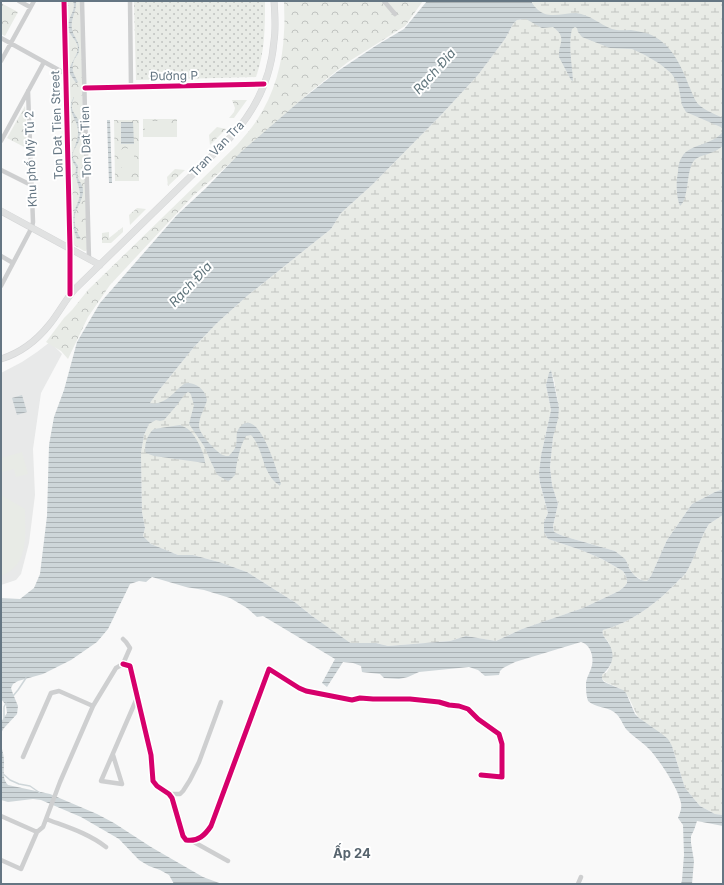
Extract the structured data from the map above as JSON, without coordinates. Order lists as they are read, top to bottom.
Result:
{
  "streets": {
    "main road": ["Tran Van Tra"],
    "street": [
      "Đường P",
      "Ton Dat Tien Street",
      "Ton Dat Tien",
      "Khu phố Mỹ Tú 2"
    ]
  },
  "crossings": [
    ["Đường P", "Ton Dat Tien"],
    ["Đường P", "Tran Van Tra"]
  ],
  "districts": ["Ấp 24"],
  "water": ["Rạch Đỉa"]
}
